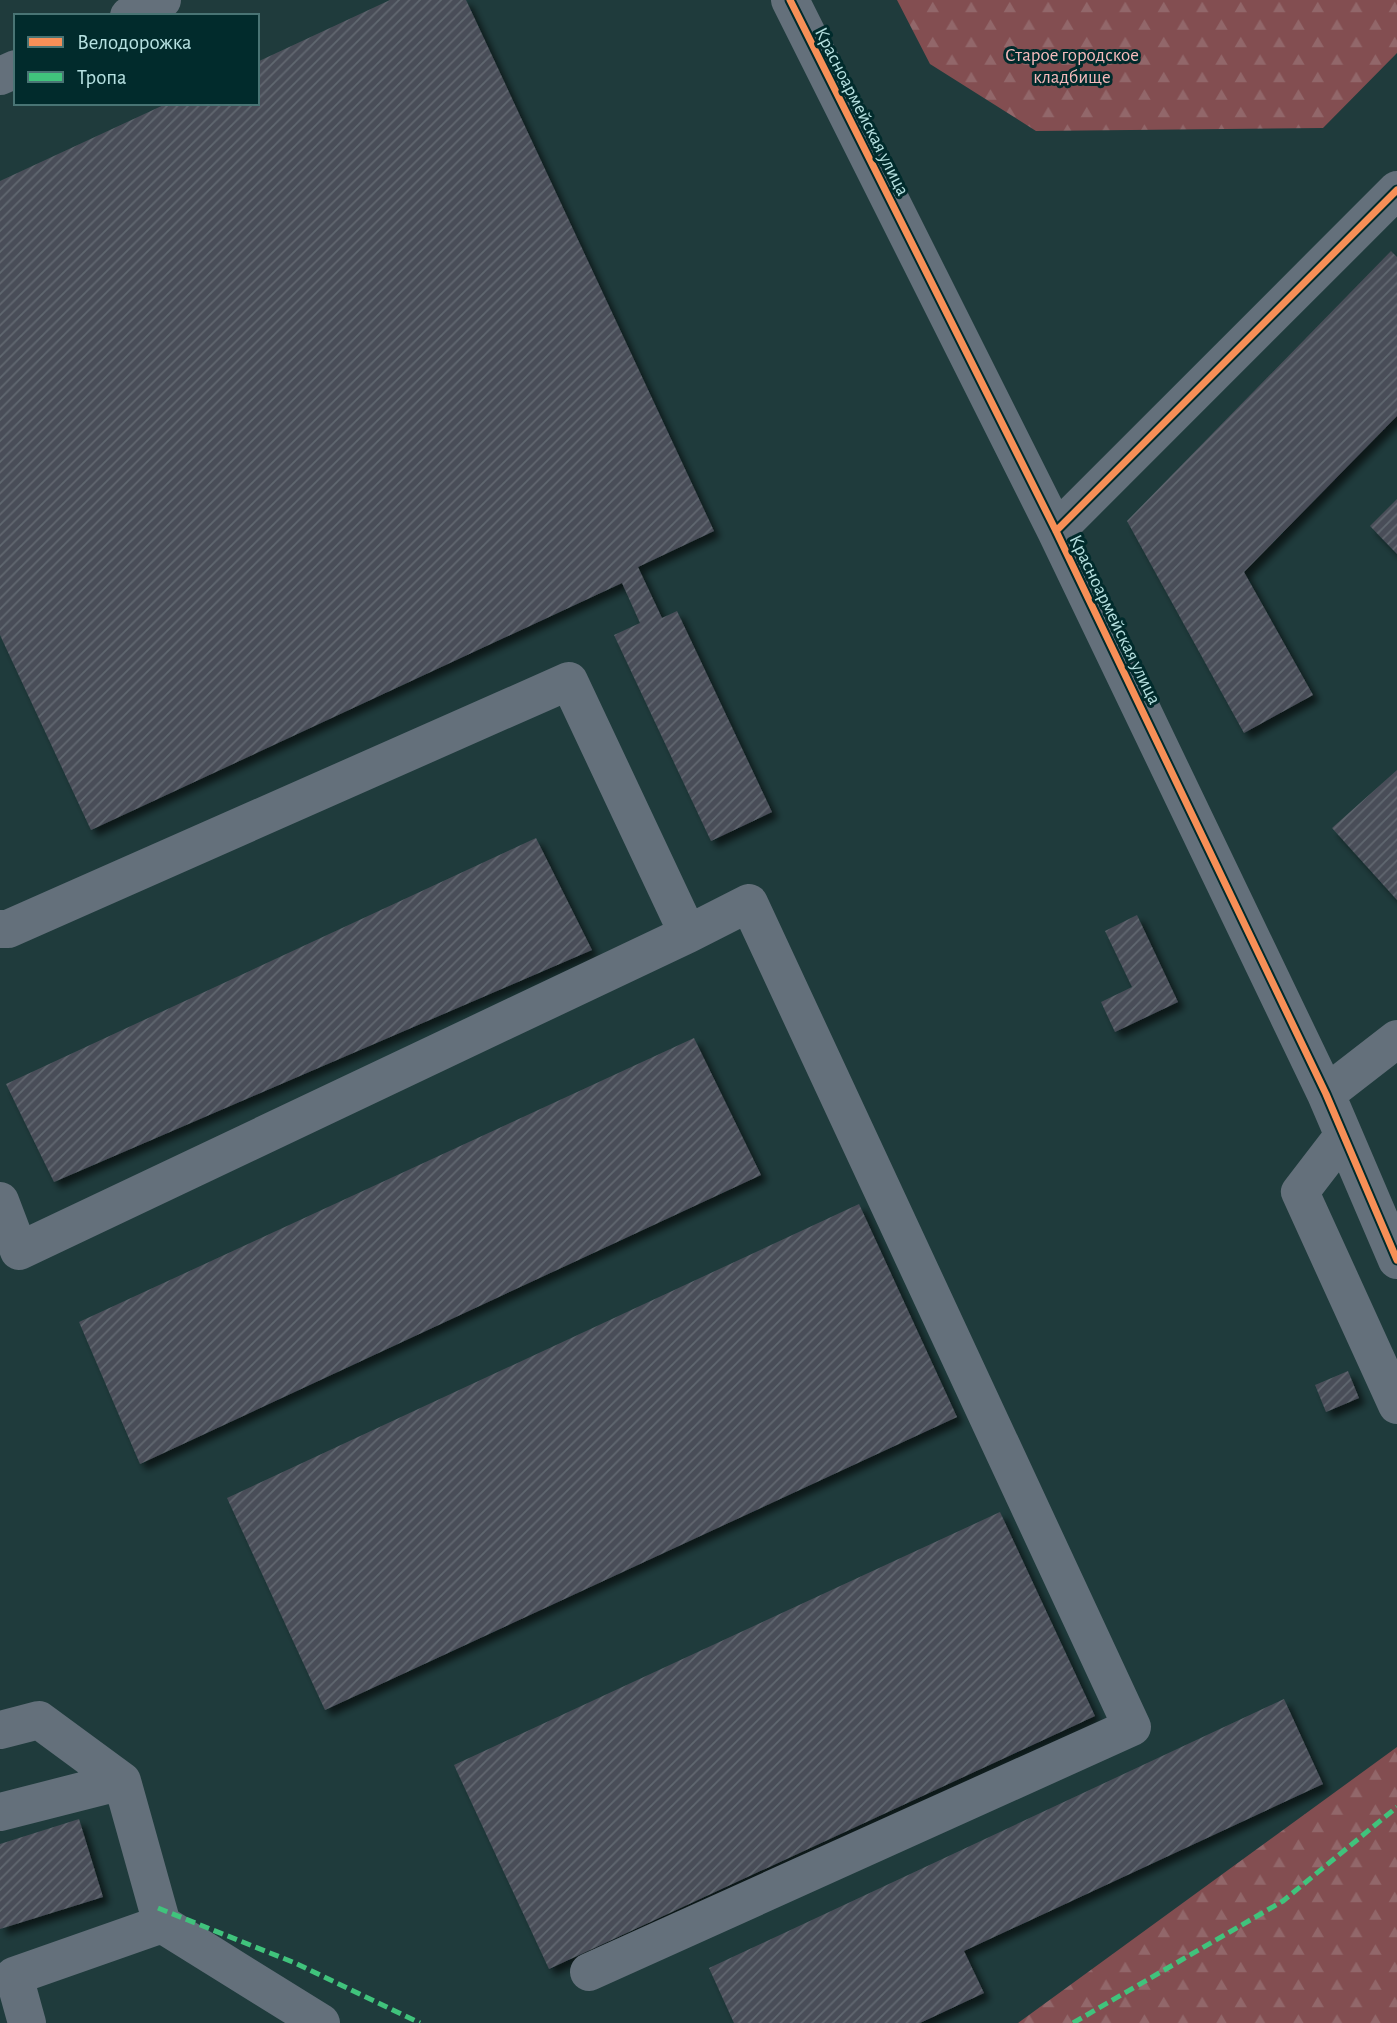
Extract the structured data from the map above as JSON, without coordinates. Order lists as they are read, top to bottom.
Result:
{
  "streets": {
    "street": ["Красноармейская улица"]
  },
  "parks": ["Старое городское кладбище"],
  "legend": ["Велодорожка", "Тропа"]
}
